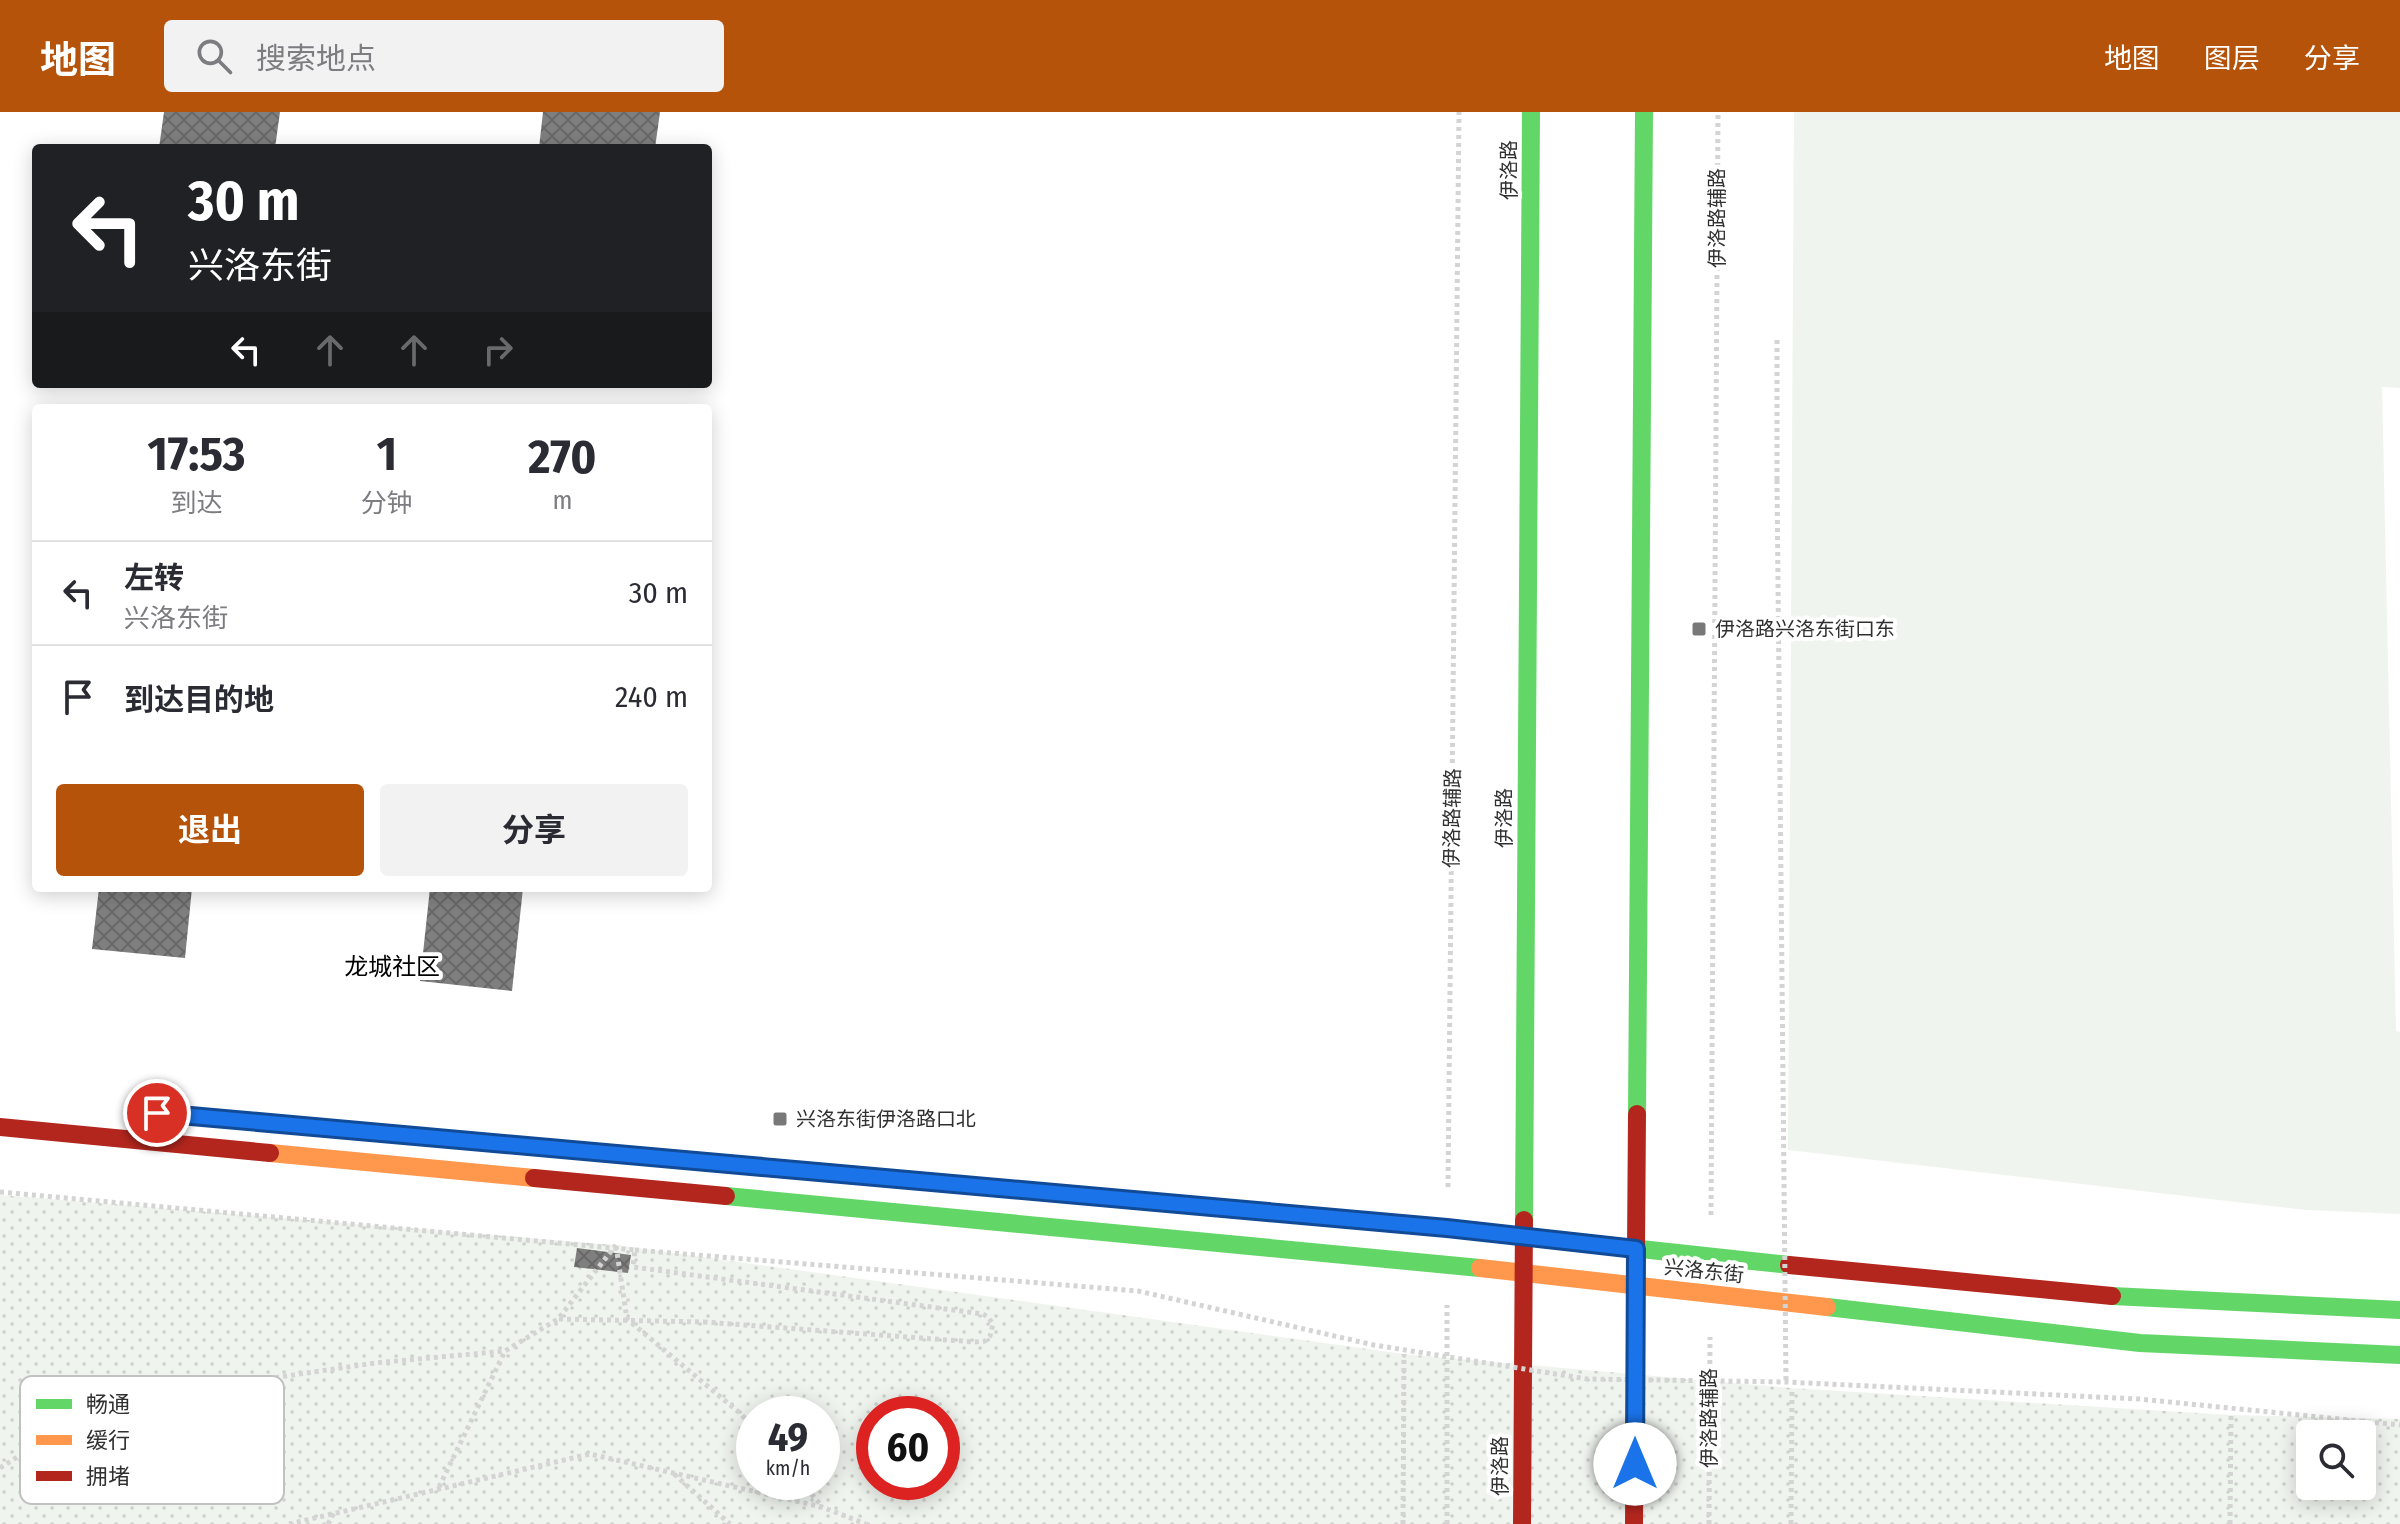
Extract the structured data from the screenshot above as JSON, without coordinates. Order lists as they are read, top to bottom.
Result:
{
  "streets": {
    "street": ["伊洛路", "兴洛东街"],
    "path": ["伊洛路辅路"]
  },
  "crossings": [
    ["伊洛路", "兴洛东街"],
    ["伊洛路辅路", "兴洛东街"]
  ],
  "districts": ["龙城社区"],
  "places": {
    "transit": ["伊洛路兴洛东街口东", "兴洛东街伊洛路口北"]
  },
  "legend": ["畅通", "缓行", "拥堵"],
  "page": {
    "header": "地图",
    "search": "搜索地点",
    "nav": ["地图", "图层", "分享"],
    "turn": ["30 m", "兴洛东街"],
    "eta": [
      "17:53",
      "到达",
      "1",
      "分钟",
      "270",
      "m"
    ],
    "list": [
      {
        "name": "左转",
        "note": "兴洛东街",
        "value": "30 m"
      },
      {
        "name": "到达目的地",
        "value": "240 m"
      }
    ],
    "buttons": ["退出", "分享"],
    "speed": "49 km/h",
    "limit": "60"
  }
}
